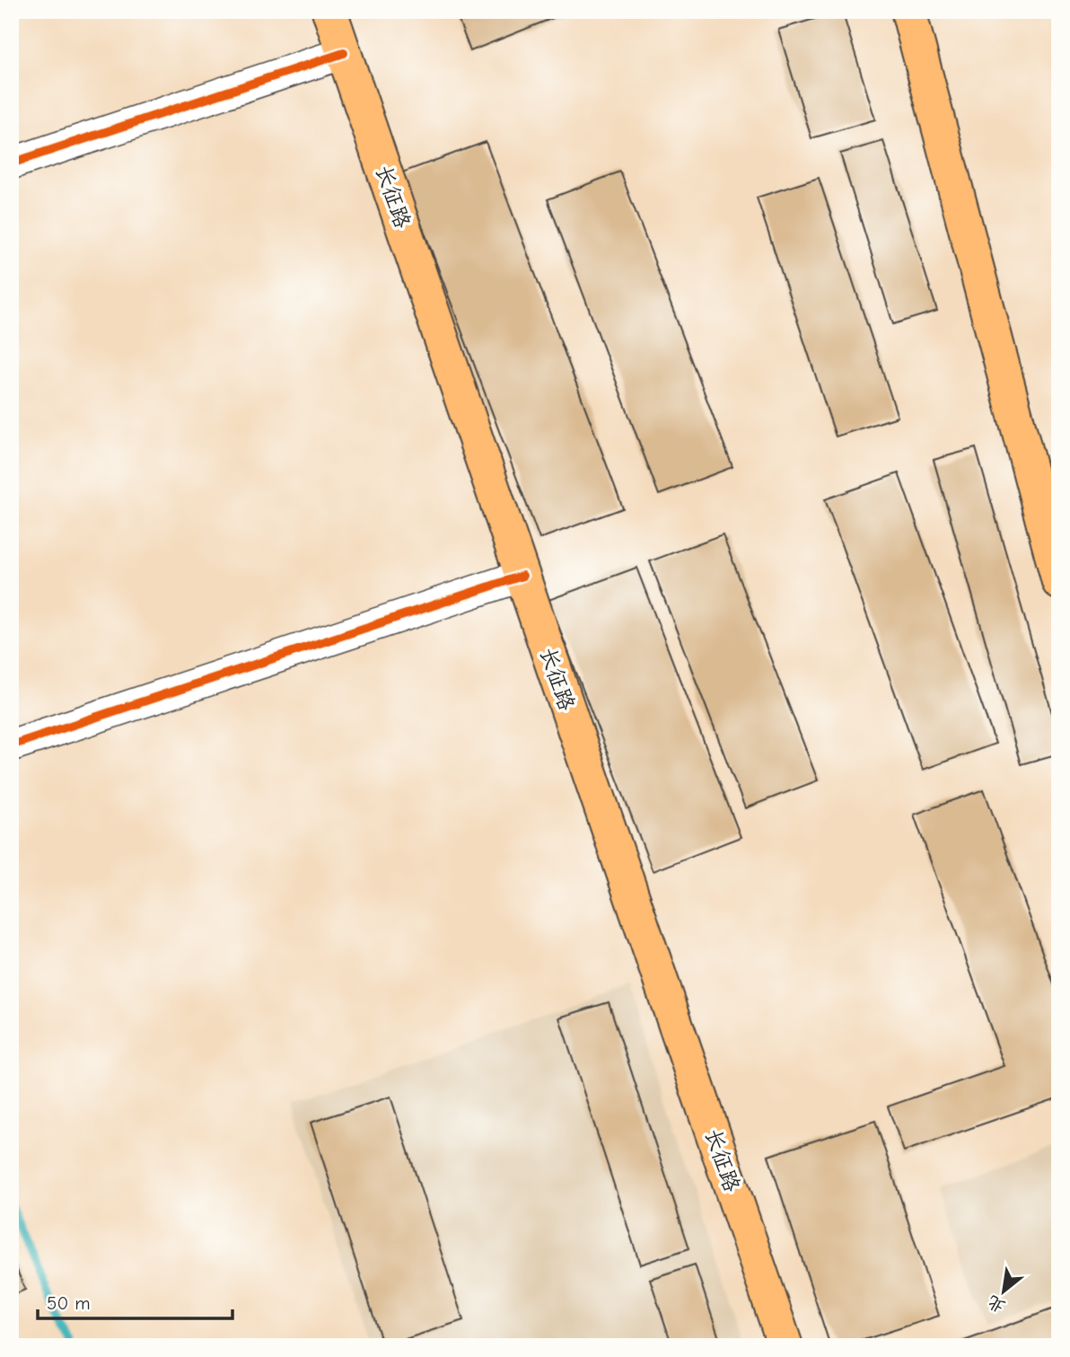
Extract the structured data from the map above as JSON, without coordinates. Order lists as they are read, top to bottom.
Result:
{
  "streets": {
    "main road": ["长征路"]
  },
  "scale_bar": "50 m",
  "north": "bottom left"
}
